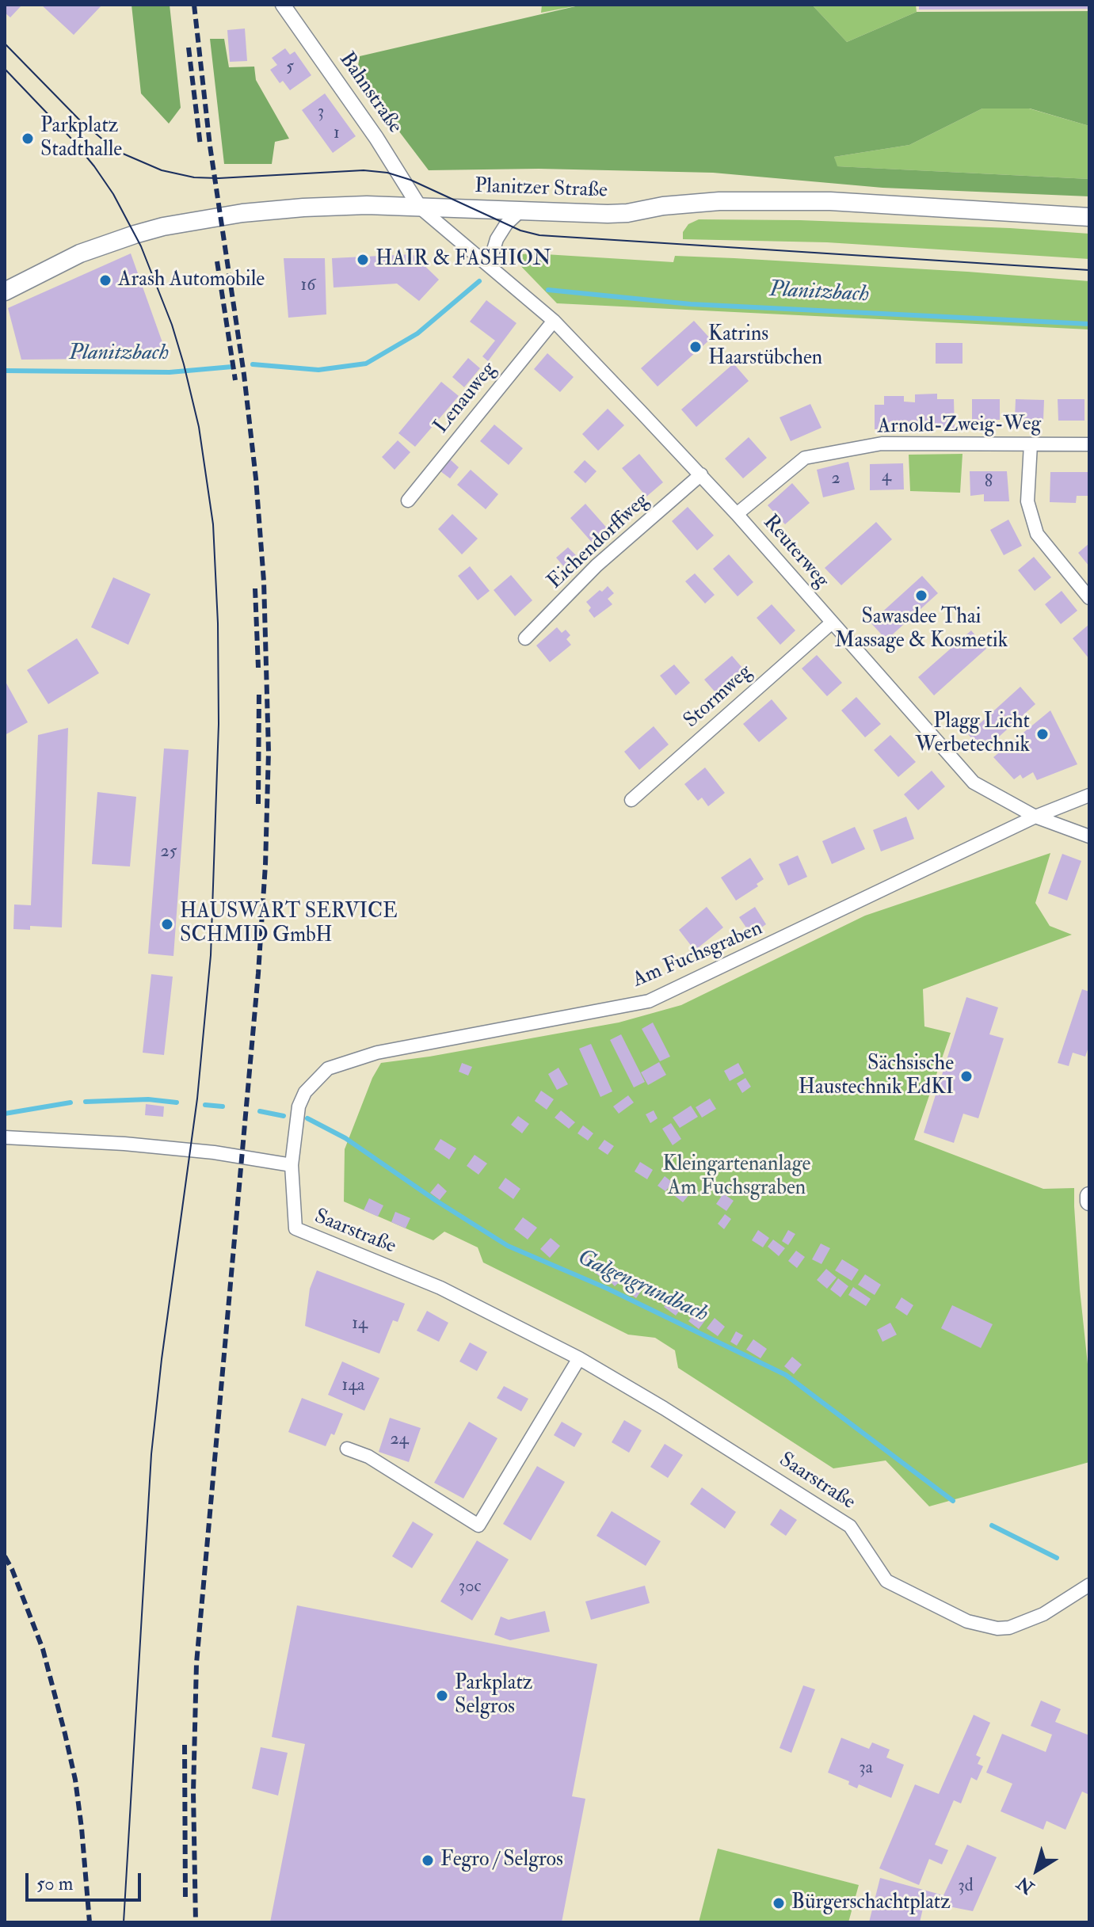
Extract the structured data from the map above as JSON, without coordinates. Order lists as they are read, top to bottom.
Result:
{
  "streets": {
    "main road": ["Planitzer Straße"],
    "street": [
      "Bahnstraße",
      "Lenauweg",
      "Arnold-Zweig-Weg",
      "Eichendorffweg",
      "Reuterweg",
      "Stormweg",
      "Am Fuchsgraben",
      "Saarstraße"
    ]
  },
  "crossings": [
    ["Bahnstraße", "Planitzer Straße"],
    ["Bahnstraße", "Reuterweg"],
    ["Planitzer Straße", "Reuterweg"],
    ["Lenauweg", "Reuterweg"],
    ["Arnold-Zweig-Weg", "Reuterweg"],
    ["Eichendorffweg", "Reuterweg"],
    ["Reuterweg", "Stormweg"],
    ["Reuterweg", "Am Fuchsgraben"],
    ["Am Fuchsgraben", "Saarstraße"]
  ],
  "water": ["Planitzbach", "Galgengrundbach"],
  "parks": ["Kleingartenanlage Am Fuchsgraben"],
  "places": [
    "Parkplatz Stadthalle",
    "HAIR & FASHION",
    "Arash Automobile",
    "Katrins Haarstübchen",
    "Sawasdee Thai Massage & Kosmetik",
    "Plagg Licht Werbetechnik",
    "HAUSWART SERVICE SCHMID GmbH",
    "Sächsische Haustechnik EdKI",
    "Parkplatz Selgros",
    "Fegro / Selgros",
    "Bürgerschachtplatz"
  ],
  "house_numbers": [
    "5",
    "3",
    "1",
    "16",
    "4",
    "2",
    "8",
    "25",
    "14",
    "14a",
    "24",
    "30c",
    "3a",
    "3d"
  ],
  "scale_bar": "50 m",
  "north": "bottom left"
}
